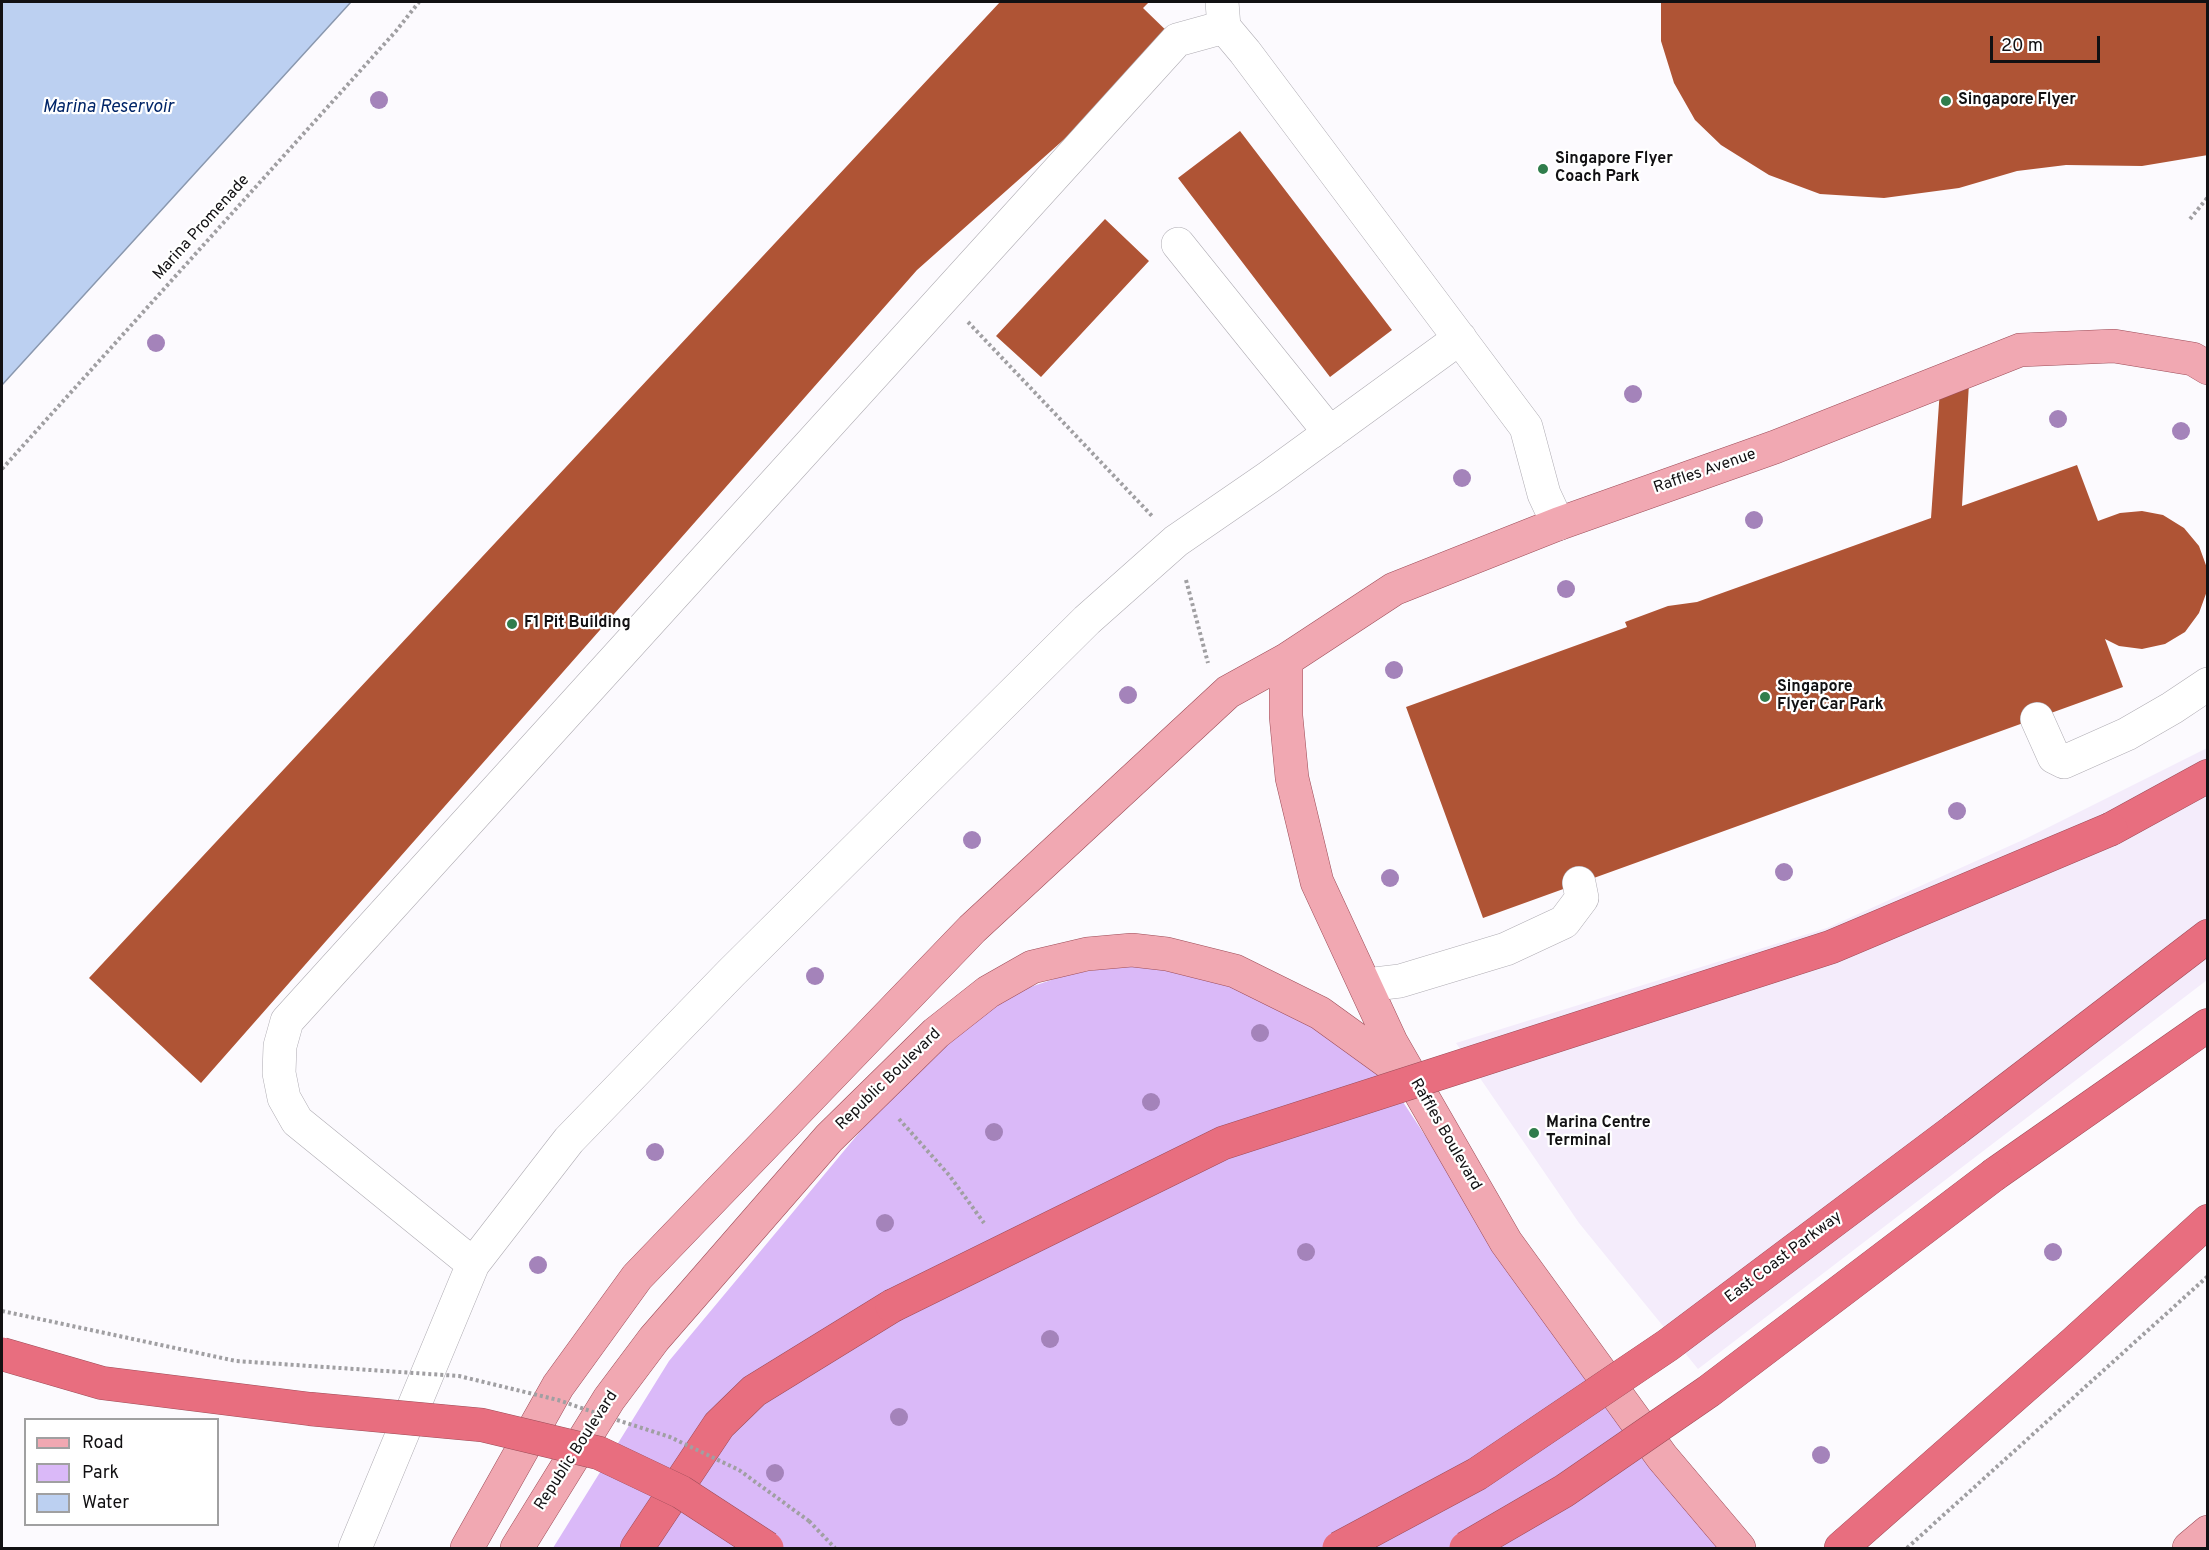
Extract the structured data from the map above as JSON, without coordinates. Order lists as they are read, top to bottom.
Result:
{
  "streets": {
    "highway": ["East Coast Parkway"],
    "main road": ["Raffles Avenue", "Republic Boulevard", "Raffles Boulevard"],
    "path": ["Marina Promenade"]
  },
  "crossings": [
    ["Raffles Avenue", "Raffles Boulevard"],
    ["Republic Boulevard", "Raffles Boulevard"]
  ],
  "water": ["Marina Reservoir"],
  "places": [
    "Singapore Flyer",
    "Singapore Flyer Coach Park",
    "F1 Pit Building",
    "Singapore Flyer Car Park",
    "Marina Centre Terminal"
  ],
  "legend": ["Road", "Park", "Water"],
  "scale_bar": "20 m"
}
